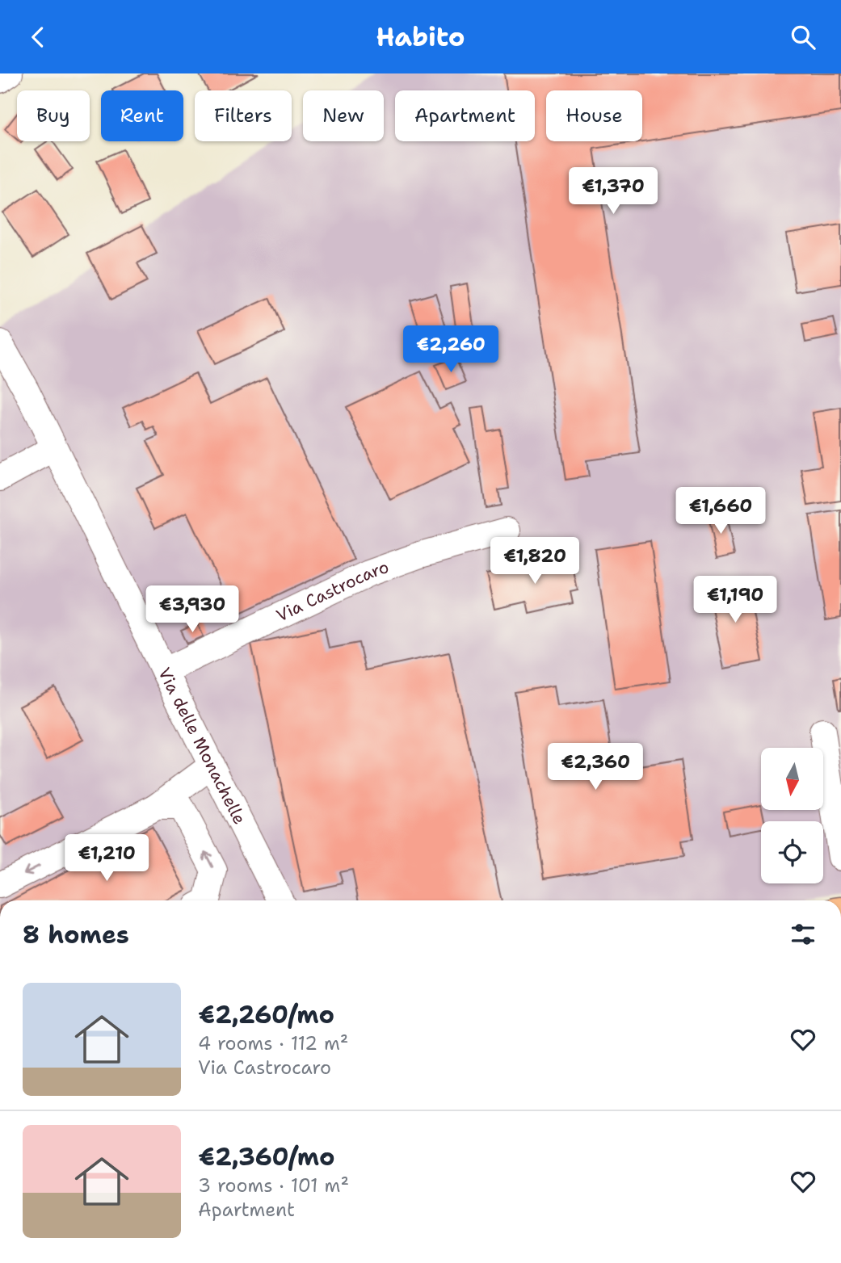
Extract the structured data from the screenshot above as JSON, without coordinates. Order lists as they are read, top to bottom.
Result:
{
  "streets": {
    "street": ["Via Castrocaro", "Via delle Monachelle"]
  },
  "crossings": [
    ["Via Castrocaro", "Via delle Monachelle"]
  ],
  "north": "bottom",
  "page": {
    "header": "Habito",
    "chip": [
      "Buy",
      "Rent",
      "Filters",
      "New",
      "Apartment",
      "House"
    ],
    "price": [
      "€1,370",
      "€2,260",
      "€1,660",
      "€1,820",
      "€1,190",
      "€3,930",
      "€2,360",
      "€1,210"
    ],
    "heading": "8 homes",
    "list": [
      {
        "name": "€2,260/mo",
        "note": "4 rooms · 112 m² · Via Castrocaro"
      },
      {
        "name": "€2,360/mo",
        "note": "3 rooms · 101 m² · Apartment"
      }
    ]
  }
}
